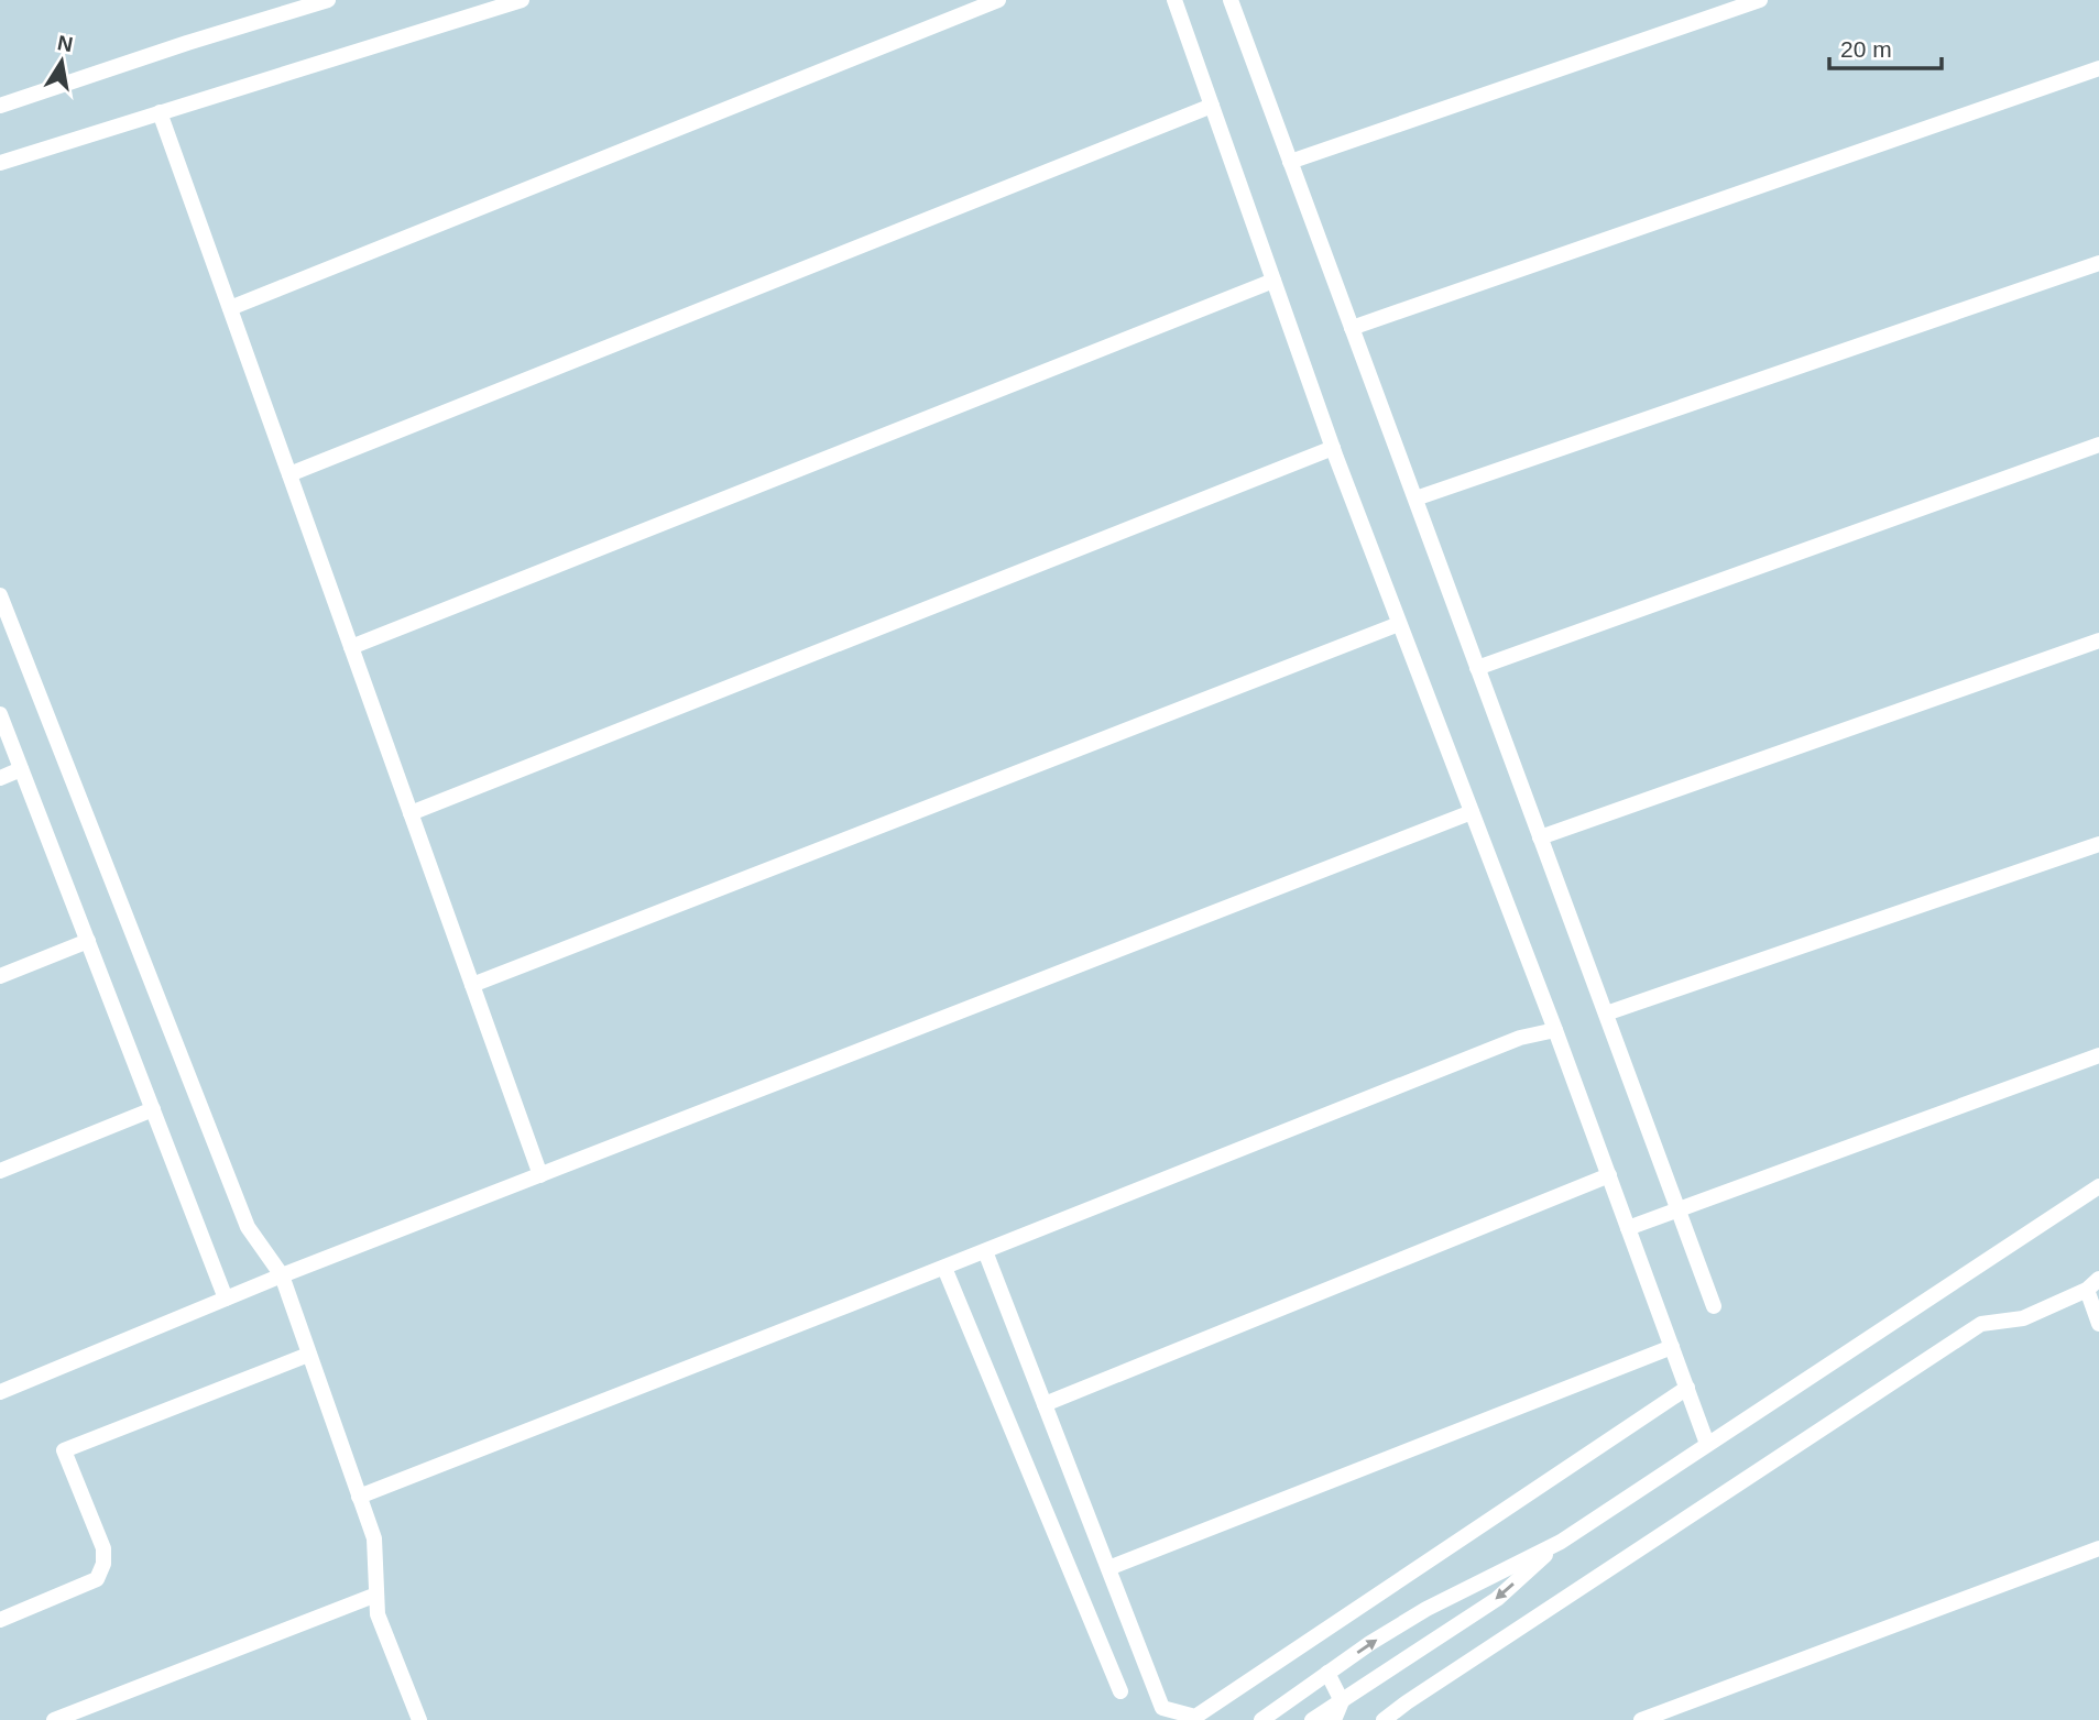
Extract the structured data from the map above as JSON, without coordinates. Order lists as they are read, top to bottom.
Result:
{
  "scale_bar": "20 m",
  "north": "top"
}
